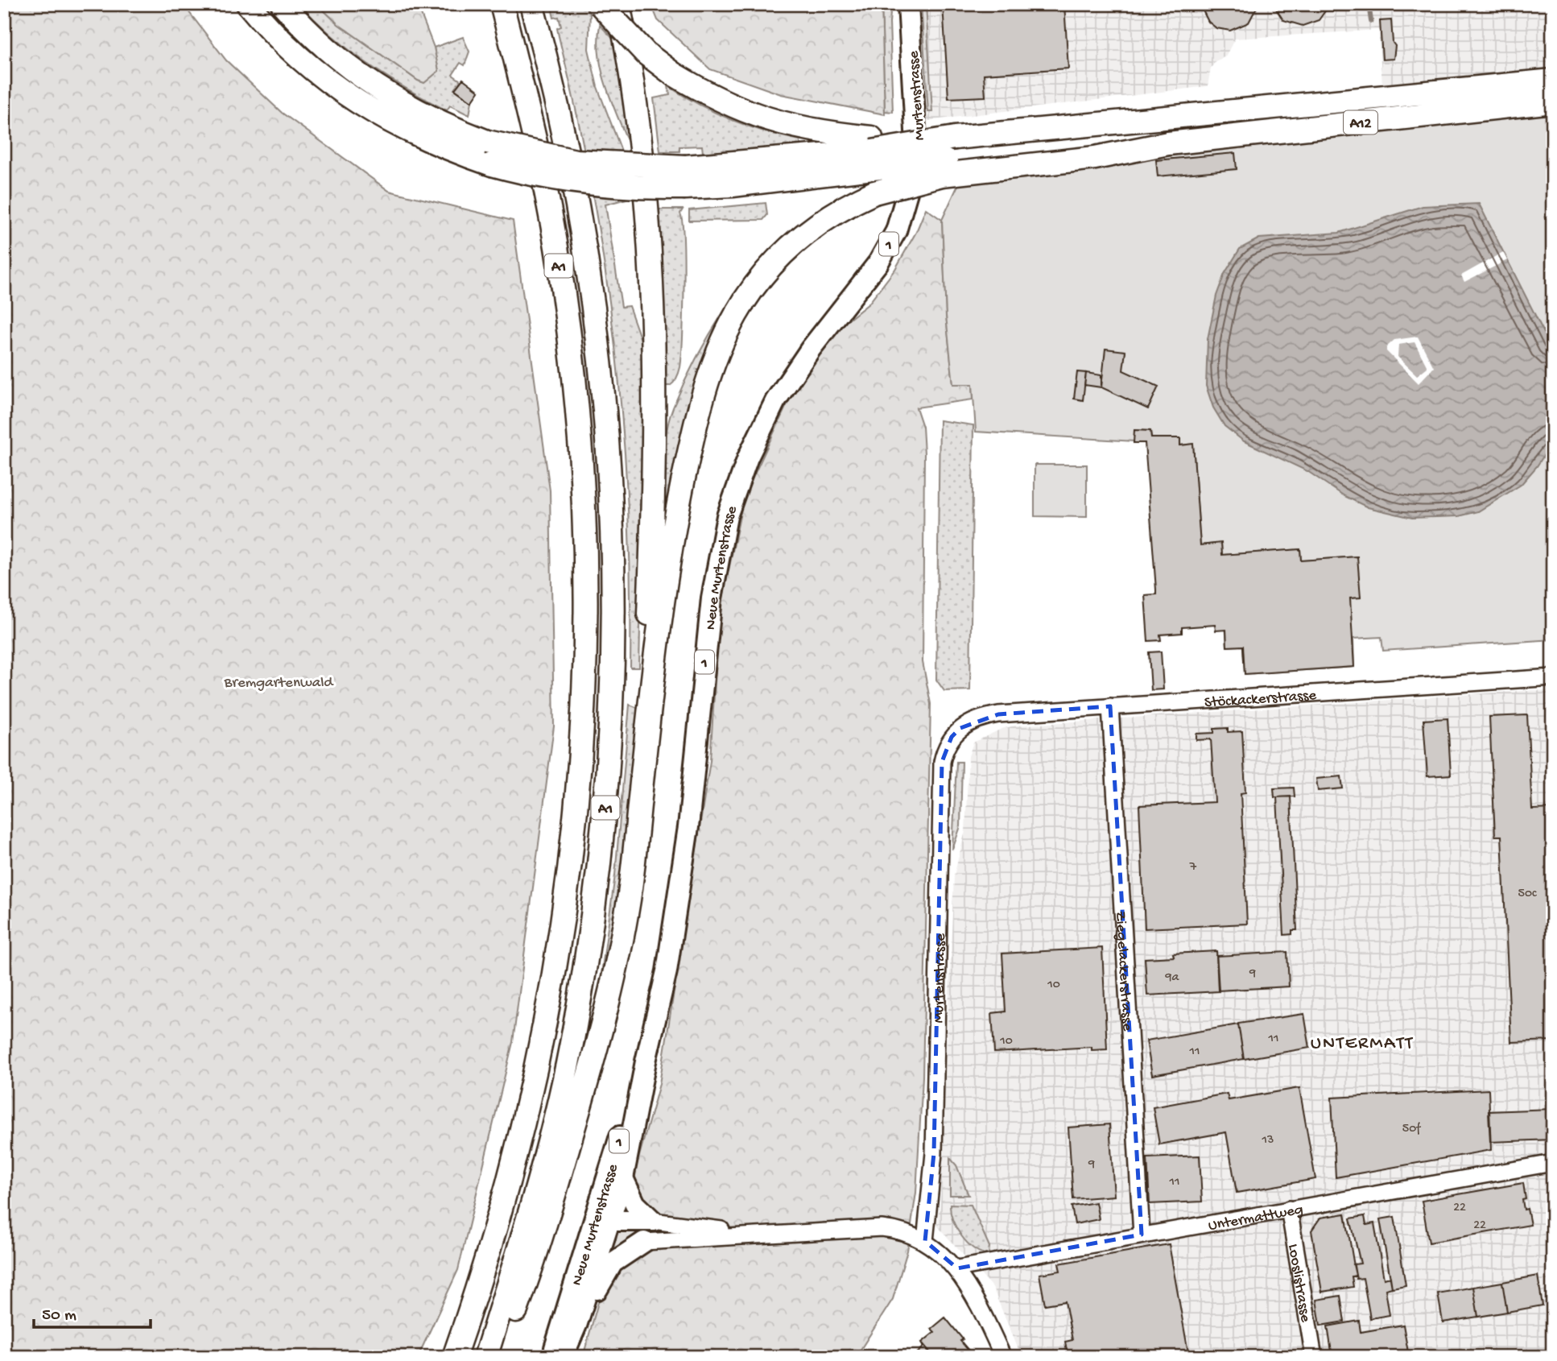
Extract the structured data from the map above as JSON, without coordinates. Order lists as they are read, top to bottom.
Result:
{
  "streets": {
    "highway": ["A12", "A1"],
    "main road": ["Murtenstrasse", "1", "Neue Murtenstrasse"],
    "street": [
      "Stöckackerstrasse",
      "Ziegelackerstrasse",
      "Untermattweg",
      "Looslistrasse"
    ]
  },
  "crossings": [
    ["Murtenstrasse", "Neue Murtenstrasse"],
    ["Murtenstrasse", "Stöckackerstrasse"],
    ["Stöckackerstrasse", "Ziegelackerstrasse"],
    ["Ziegelackerstrasse", "Untermattweg"],
    ["Untermattweg", "Looslistrasse"]
  ],
  "districts": ["UNTERMATT"],
  "parks": ["Bremgartenwald"],
  "house_numbers": [
    "7",
    "50c",
    "9",
    "9a",
    "10",
    "11",
    "10",
    "11",
    "50f",
    "13",
    "9",
    "11",
    "22",
    "22"
  ],
  "scale_bar": "50 m"
}
